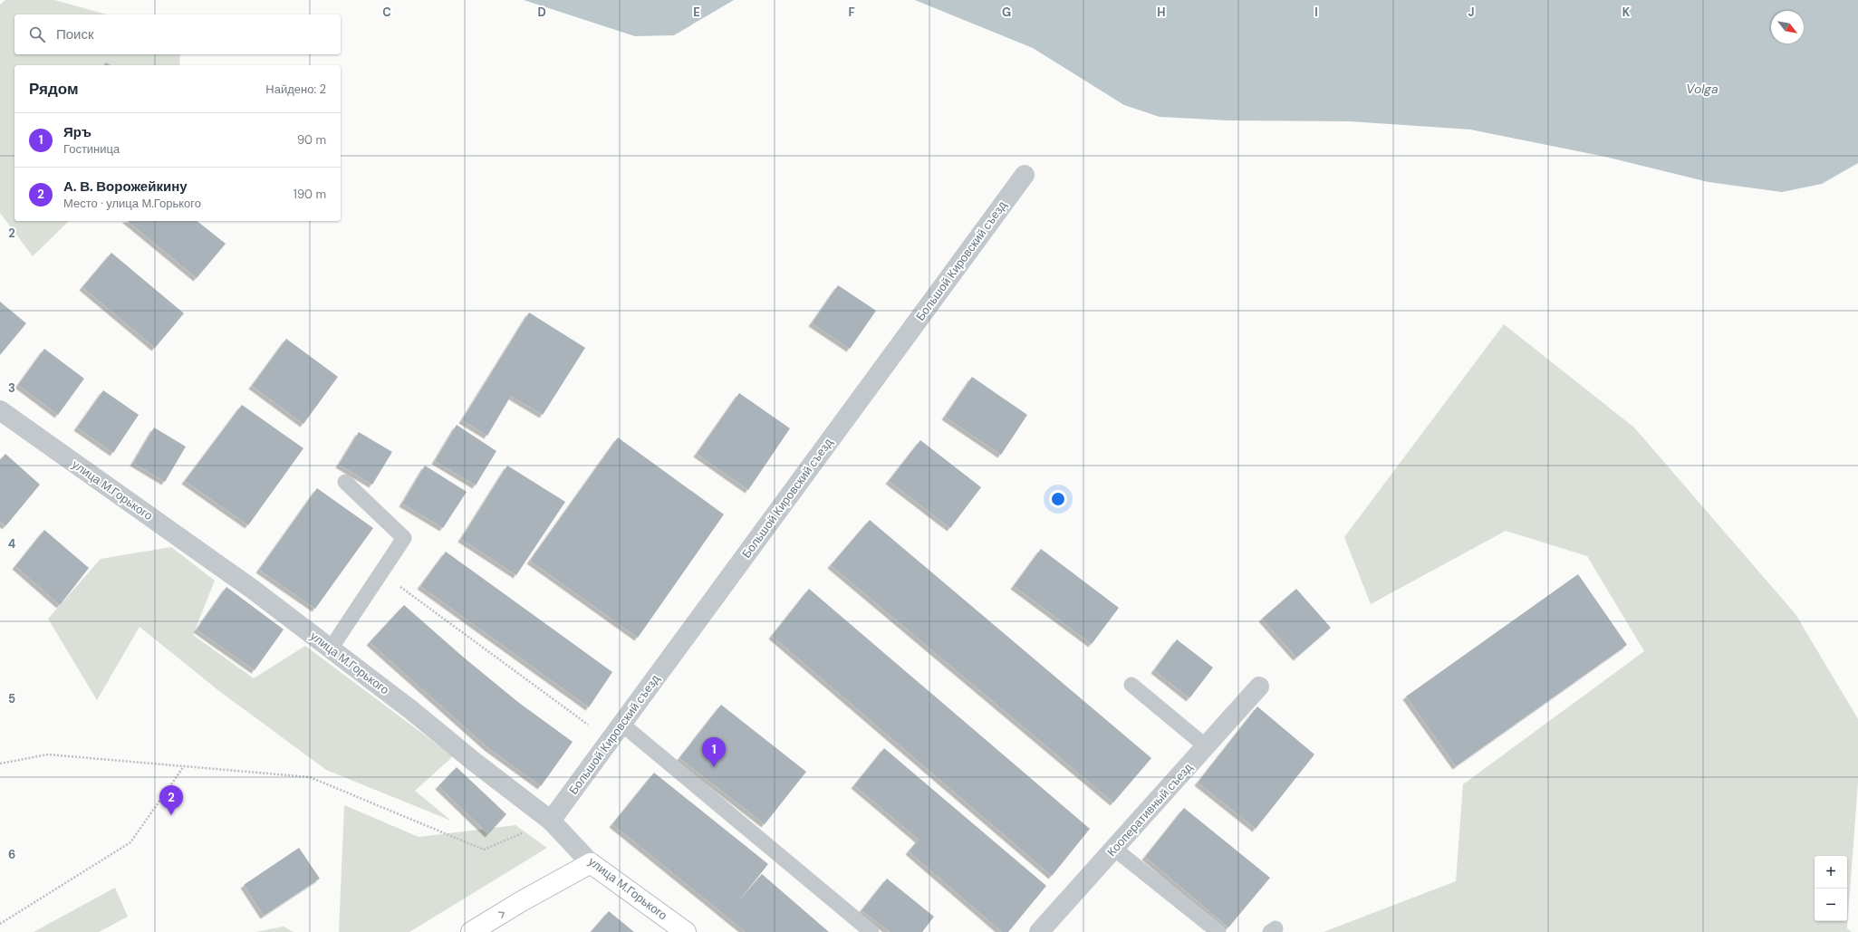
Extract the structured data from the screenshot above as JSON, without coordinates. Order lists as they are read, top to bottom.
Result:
{
  "streets": {
    "street": ["Большой Кировский съезд", "улица М.Горького", "Кооперативный съезд"]
  },
  "crossings": [
    ["Большой Кировский съезд", "улица М.Горького"]
  ],
  "water": ["Volga"],
  "north": "bottom right",
  "page": {
    "search": "Поиск",
    "heading": ["Рядом", "Найдено: 2"],
    "list": [
      {
        "mark": "1",
        "name": "Яръ",
        "note": "Гостиница",
        "value": "90 m"
      },
      {
        "mark": "2",
        "name": "А. В. Ворожейкину",
        "note": "Место · улица М.Горького",
        "value": "190 m"
      }
    ],
    "pins": ["1", "2"],
    "map_buttons": ["+", "−"]
  },
  "grid": {
    "columns": [
      "C",
      "D",
      "E",
      "F",
      "G",
      "H",
      "I",
      "J",
      "K"
    ],
    "rows": [
      "2",
      "3",
      "4",
      "5",
      "6"
    ]
  }
}
